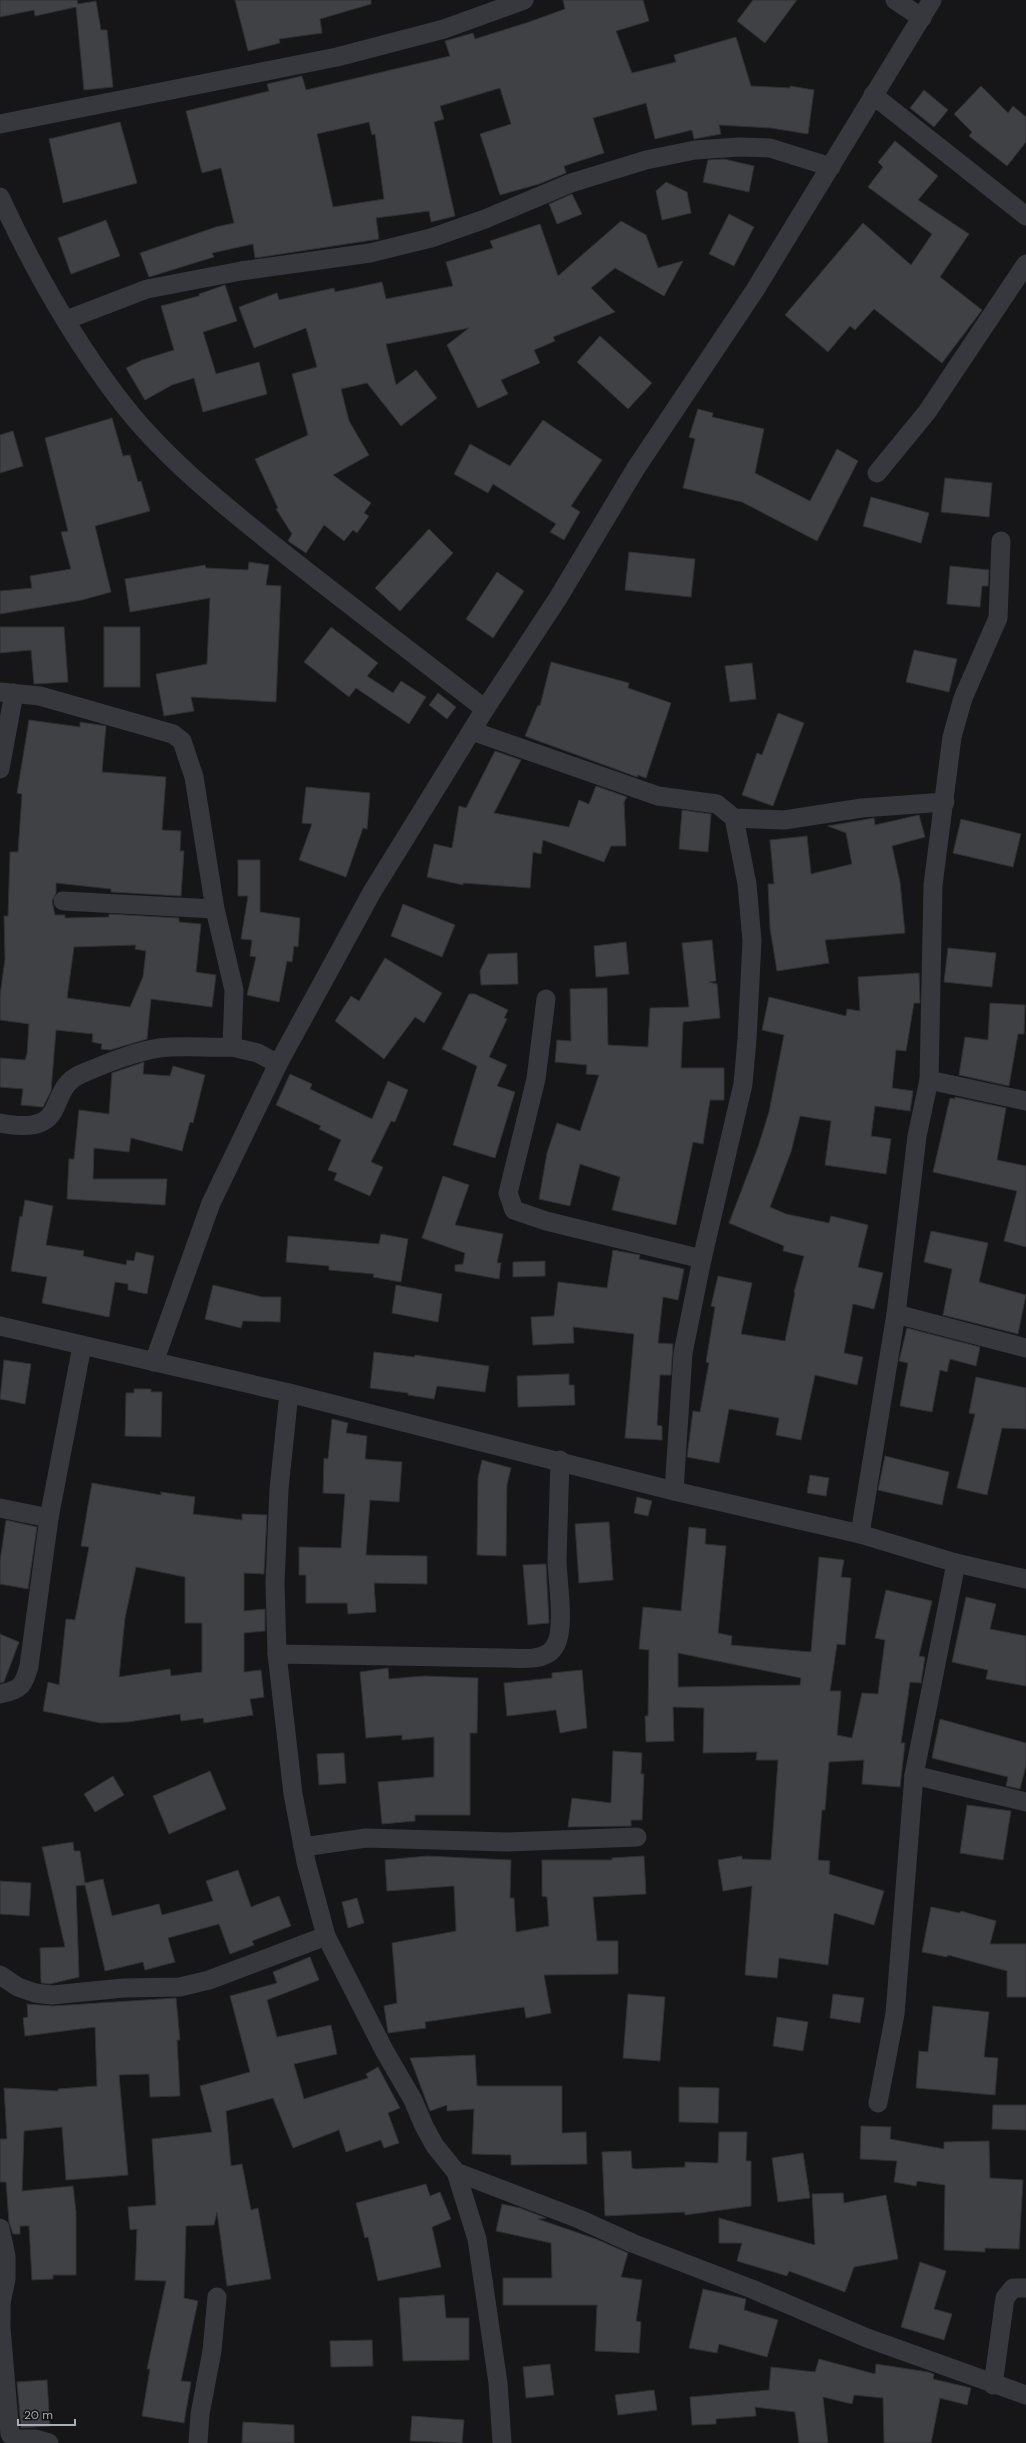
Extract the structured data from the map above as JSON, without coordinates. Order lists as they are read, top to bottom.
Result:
{
  "scale_bar": "20 m"
}
